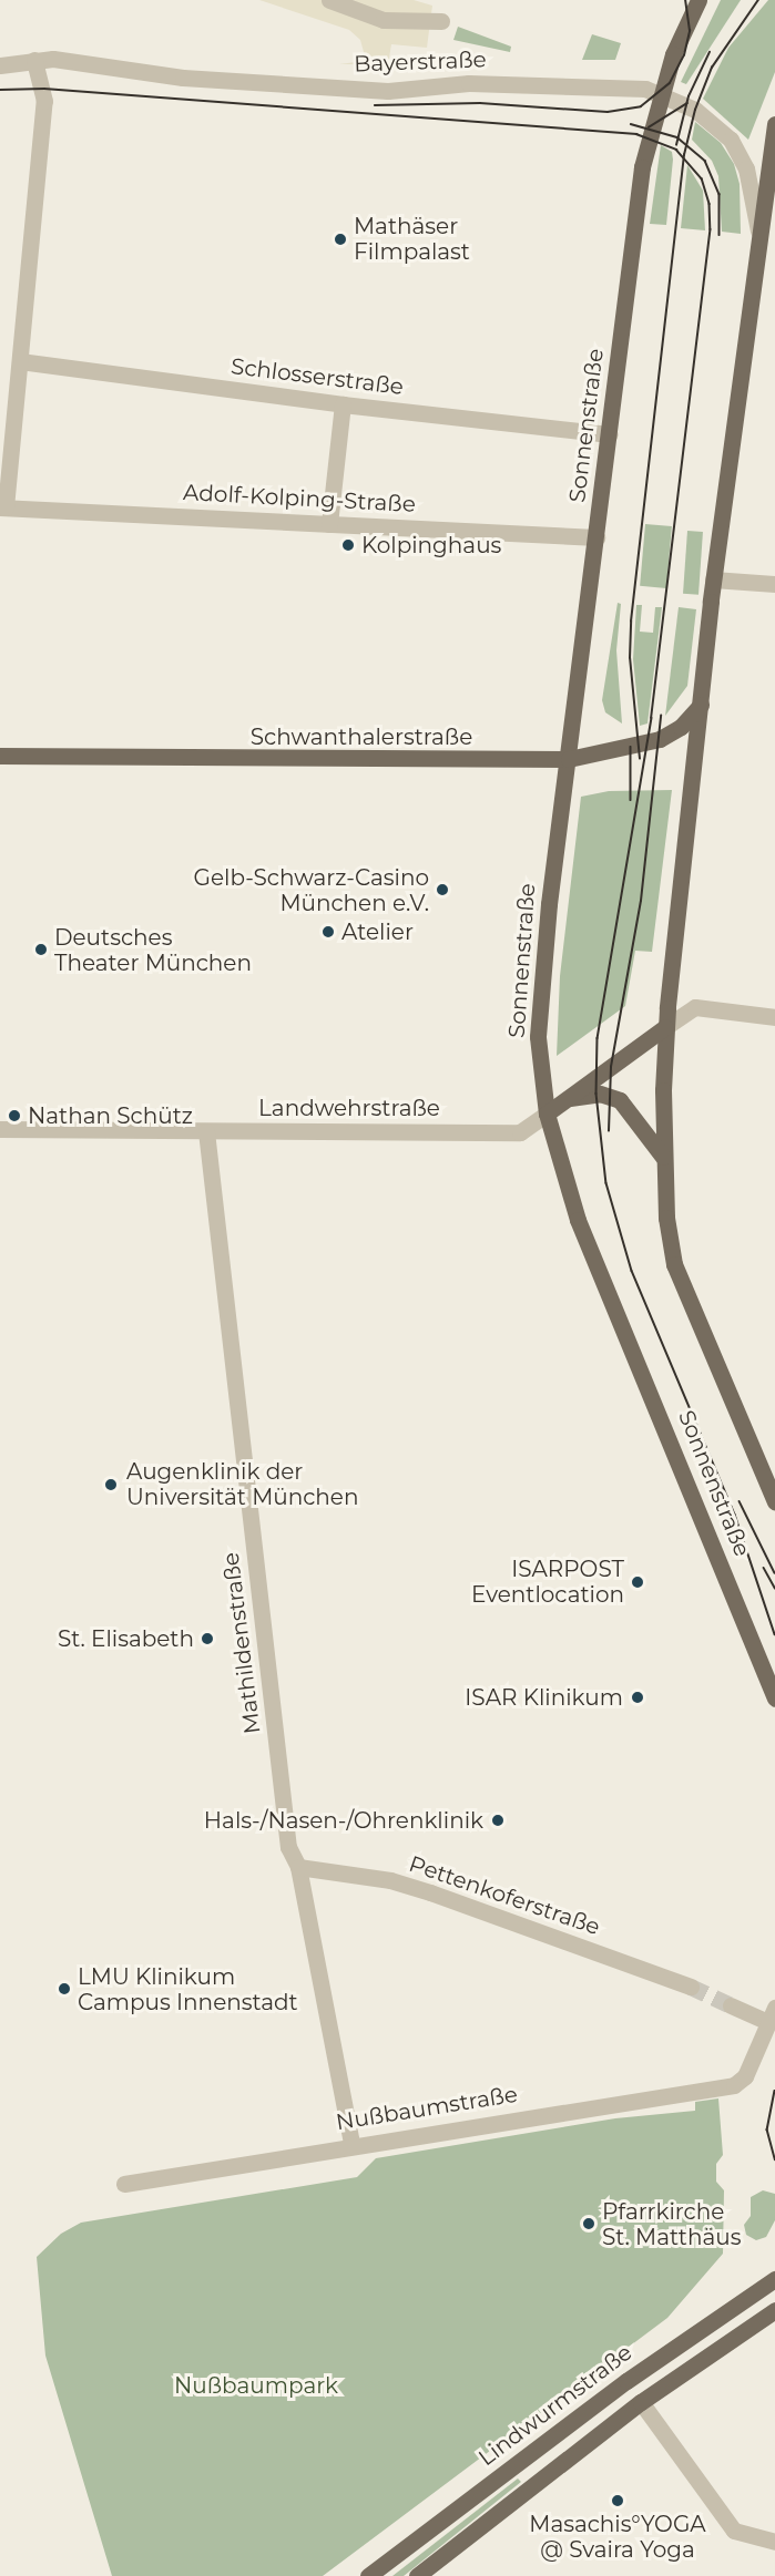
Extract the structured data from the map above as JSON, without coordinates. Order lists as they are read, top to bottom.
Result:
{
  "streets": {
    "main road": [
      "Sonnenstraße",
      "Schwanthalerstraße",
      "Landwehrstraße",
      "Lindwurmstraße"
    ],
    "street": [
      "Bayerstraße",
      "Schlosserstraße",
      "Adolf-Kolping-Straße",
      "Mathildenstraße",
      "Pettenkoferstraße",
      "Nußbaumstraße"
    ]
  },
  "crossings": [
    ["Bayerstraße", "Sonnenstraße"],
    ["Schlosserstraße", "Sonnenstraße"],
    ["Sonnenstraße", "Adolf-Kolping-Straße"],
    ["Sonnenstraße", "Schwanthalerstraße"],
    ["Sonnenstraße", "Landwehrstraße"],
    ["Landwehrstraße", "Mathildenstraße"],
    ["Mathildenstraße", "Pettenkoferstraße"],
    ["Mathildenstraße", "Nußbaumstraße"]
  ],
  "parks": ["Nußbaumpark"],
  "places": [
    "Mathäser Filmpalast",
    "Kolpinghaus",
    "Gelb-Schwarz-Casino München e.V.",
    "Atelier",
    "Deutsches Theater München",
    "Nathan Schütz",
    "Augenklinik der Universität München",
    "ISARPOST Eventlocation",
    "St. Elisabeth",
    "ISAR Klinikum",
    "Hals-/Nasen-/Ohrenklinik",
    "LMU Klinikum Campus Innenstadt",
    "Pfarrkirche St. Matthäus",
    "Masachis°YOGA @ Svaira Yoga"
  ]
}
